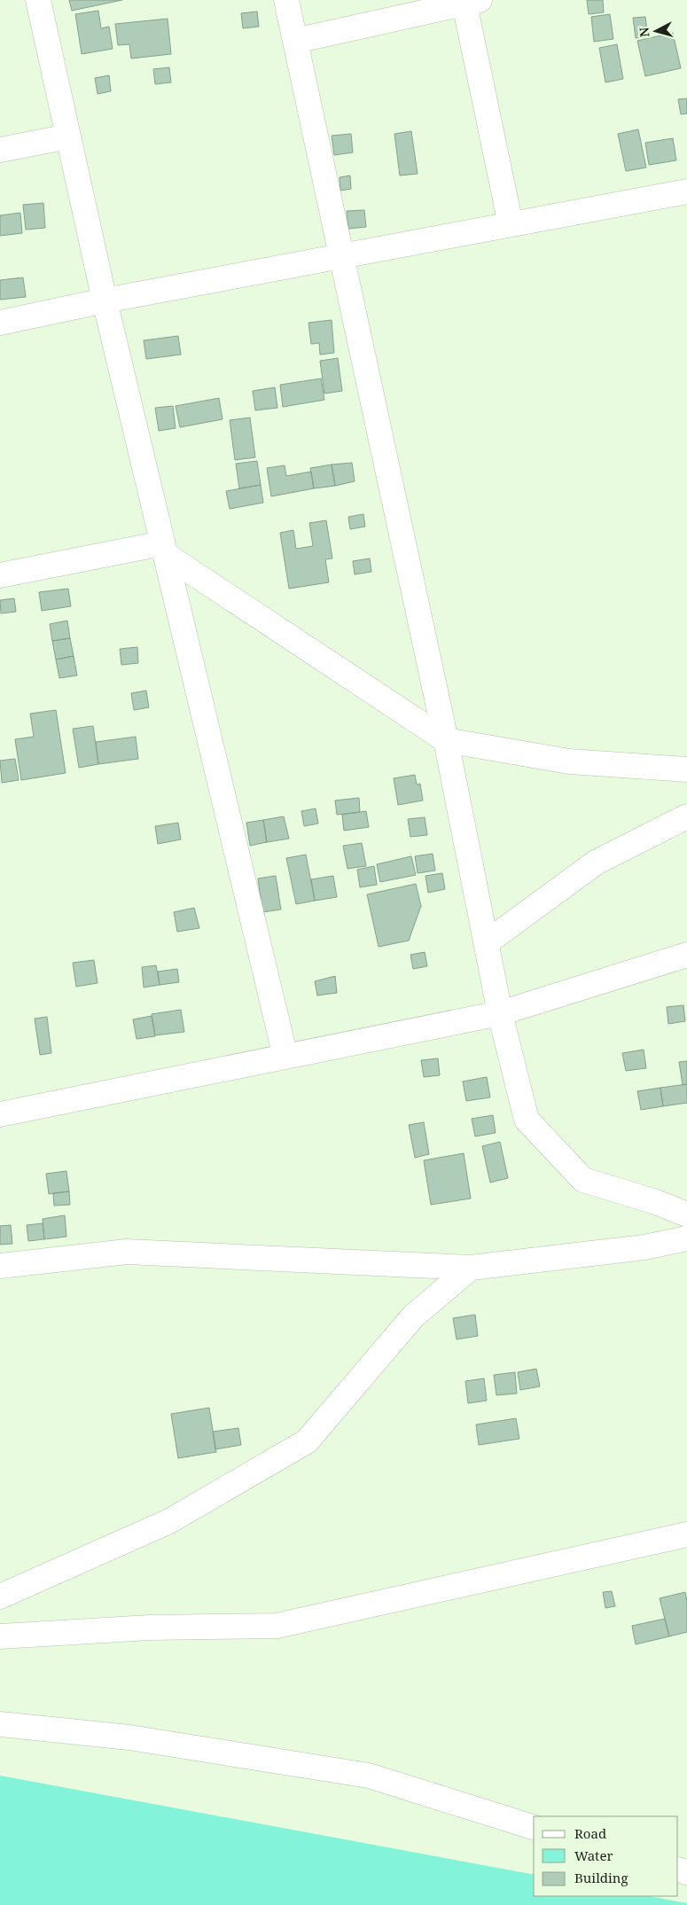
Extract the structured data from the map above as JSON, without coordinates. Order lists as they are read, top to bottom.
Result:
{
  "legend": ["Road", "Water", "Building"],
  "north": "left"
}
